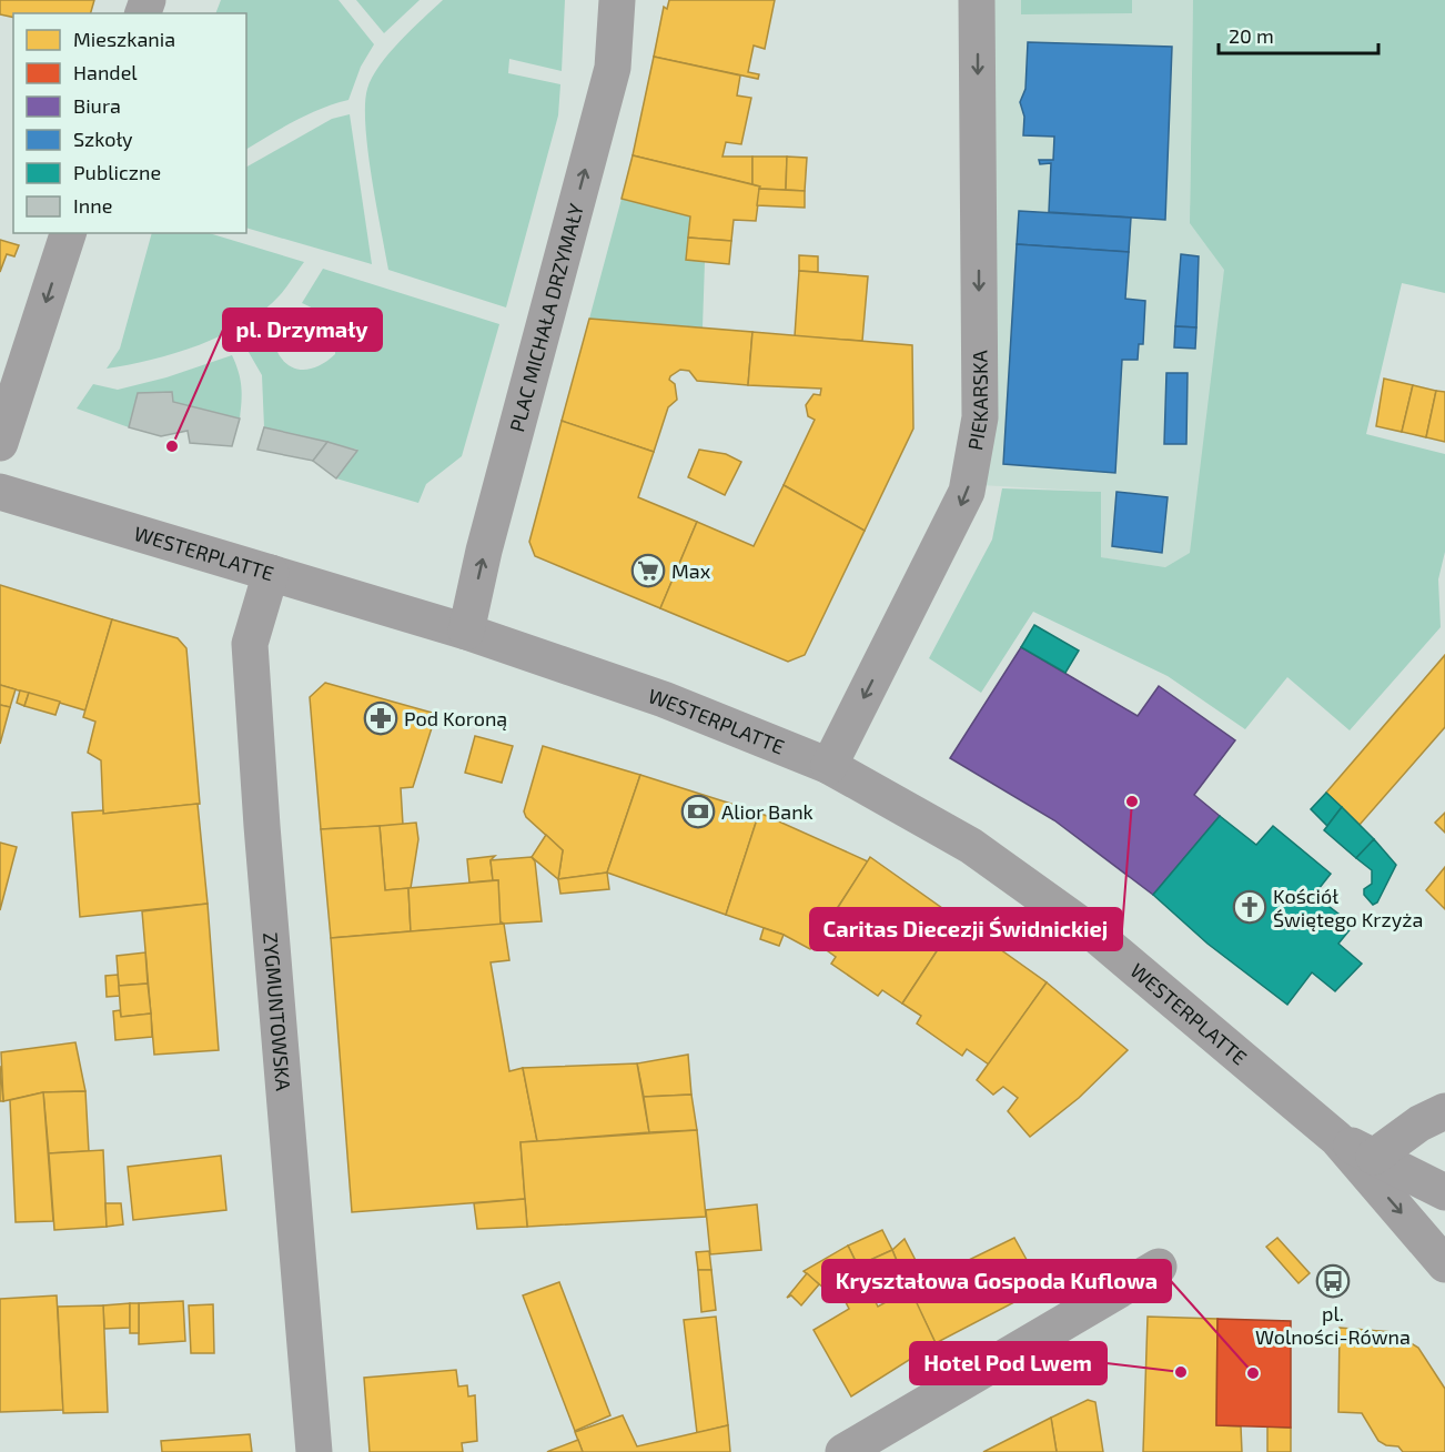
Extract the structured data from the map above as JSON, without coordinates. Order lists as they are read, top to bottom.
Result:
{
  "streets": {
    "street": [
      "PLAC MICHAŁA DRZYMAŁY",
      "PIEKARSKA",
      "WESTERPLATTE",
      "ZYGMUNTOWSKA"
    ]
  },
  "crossings": [
    ["PLAC MICHAŁA DRZYMAŁY", "WESTERPLATTE"],
    ["PIEKARSKA", "WESTERPLATTE"],
    ["WESTERPLATTE", "ZYGMUNTOWSKA"]
  ],
  "one_way": ["PLAC MICHAŁA DRZYMAŁY", "PIEKARSKA"],
  "places": {
    "other": [
      "pl. Drzymały",
      "Caritas Diecezji Świdnickiej",
      "Hotel Pod Lwem",
      "Kryształowa Gospoda Kuflowa"
    ],
    "supermarket": ["Max"],
    "pharmacy": ["Pod Koroną"],
    "bank": ["Alior Bank"],
    "church": ["Kościół Świętego Krzyża"],
    "bus stop": ["pl. Wolności-Równa"]
  },
  "legend": [
    "Mieszkania",
    "Handel",
    "Biura",
    "Szkoły",
    "Publiczne",
    "Inne"
  ],
  "scale_bar": "20 m"
}
